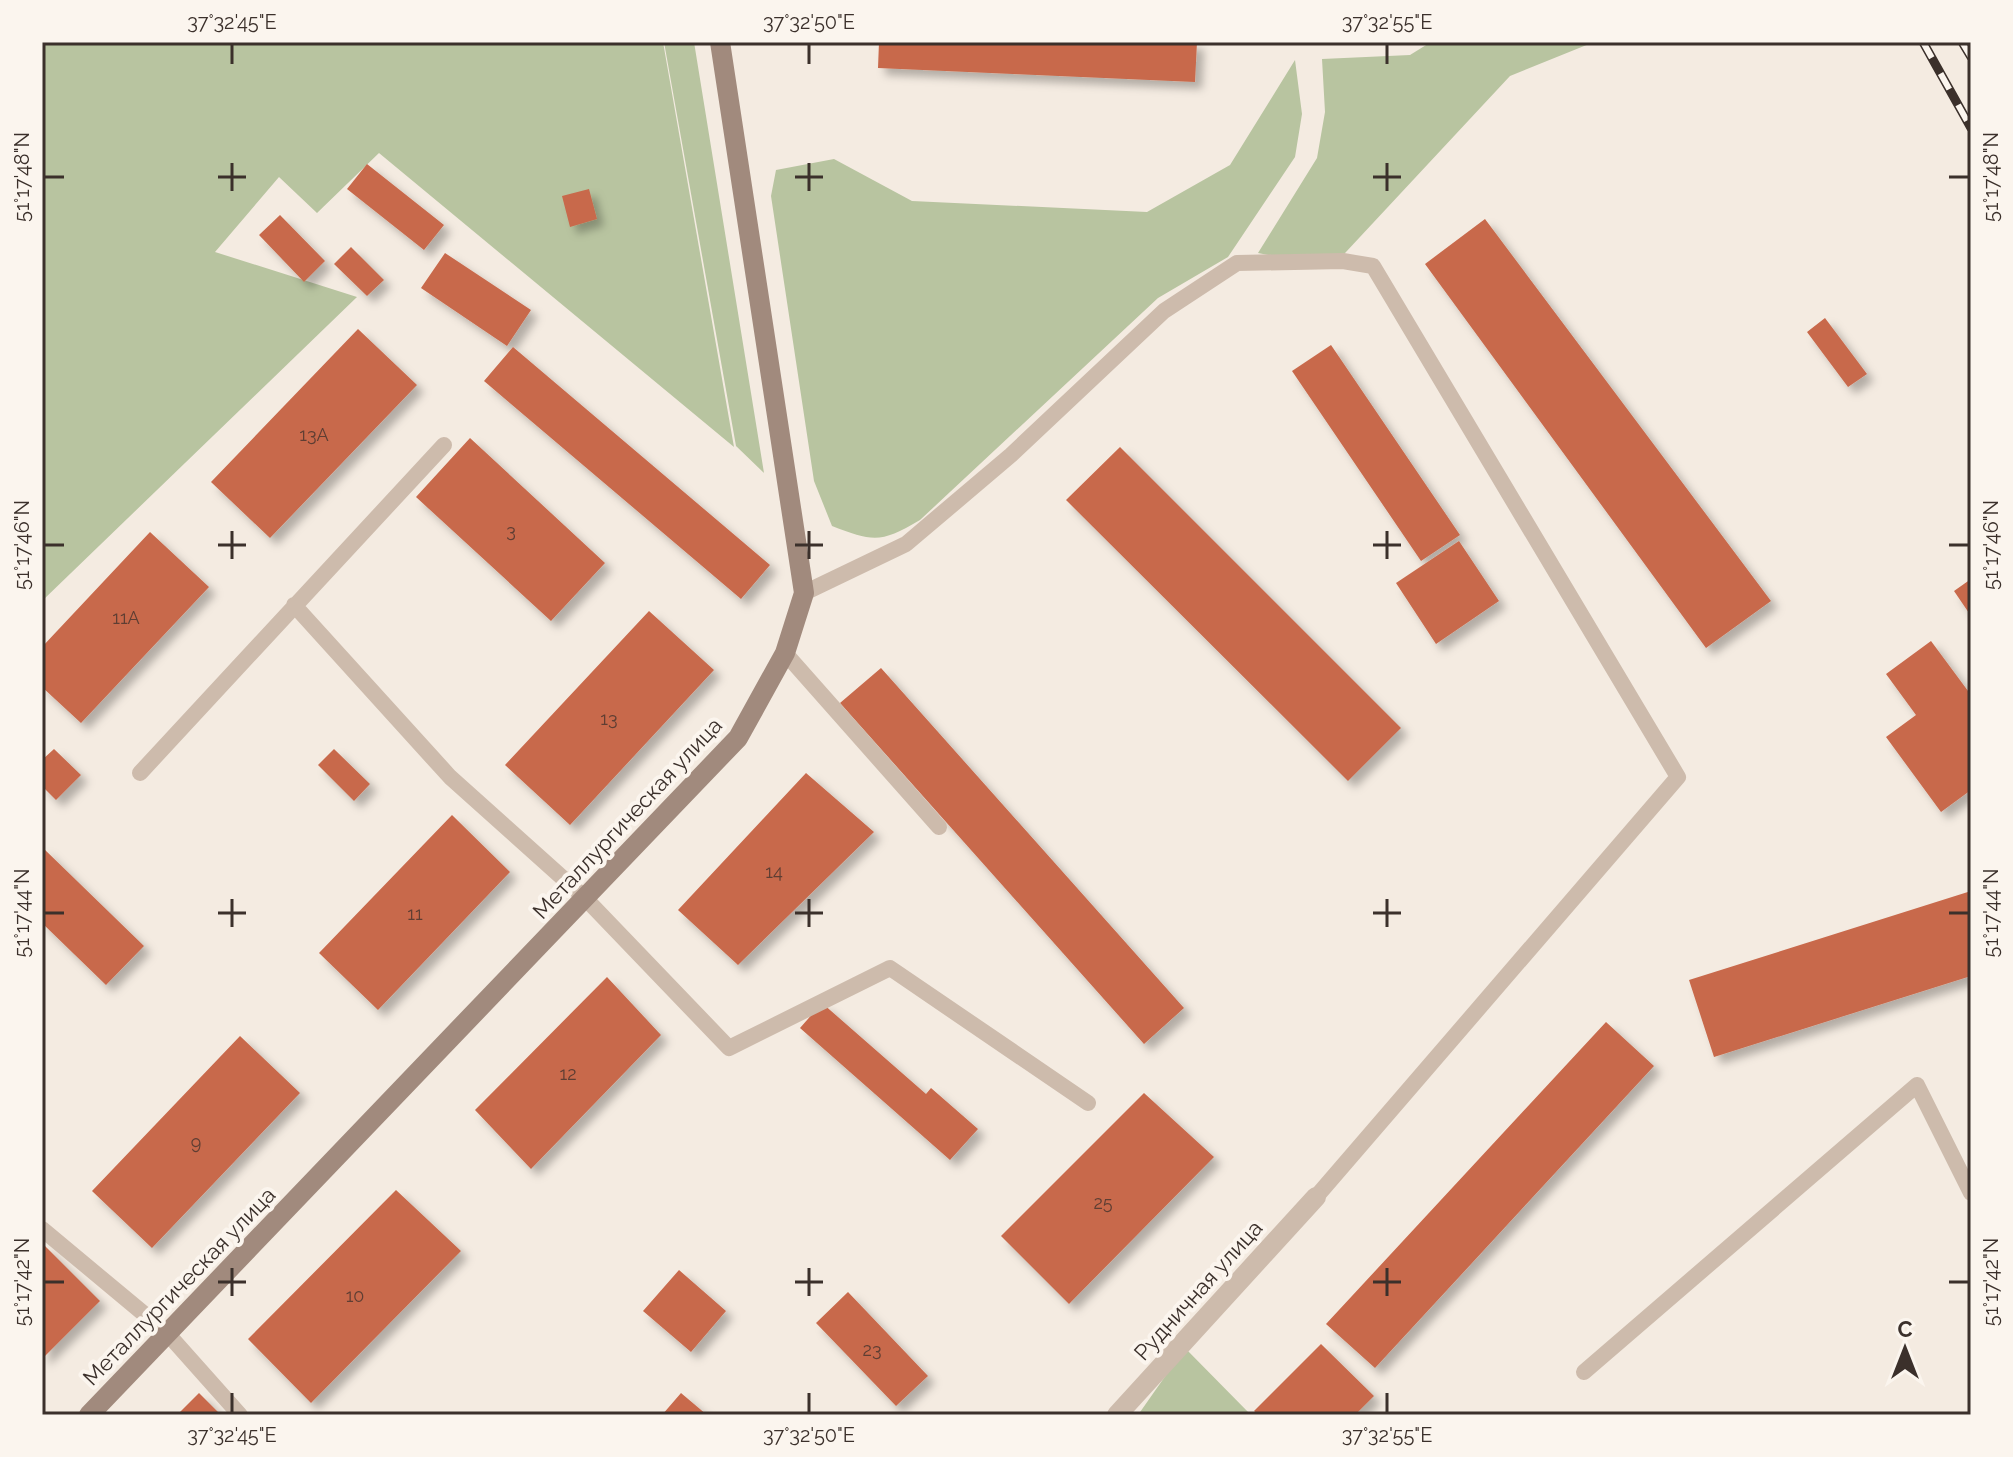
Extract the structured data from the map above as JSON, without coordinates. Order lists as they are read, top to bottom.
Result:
{
  "streets": {
    "street": ["Металлургическая улица", "Рудничная улица"]
  },
  "house_numbers": [
    "13А",
    "3",
    "11А",
    "13",
    "14",
    "11",
    "12",
    "9",
    "25",
    "10",
    "23"
  ],
  "north": "top",
  "coordinates": [
    "37°32'45\"E",
    "37°32'50\"E",
    "37°32'55\"E",
    "51°17'48\"N",
    "51°17'46\"N",
    "51°17'44\"N",
    "51°17'42\"N"
  ]
}
